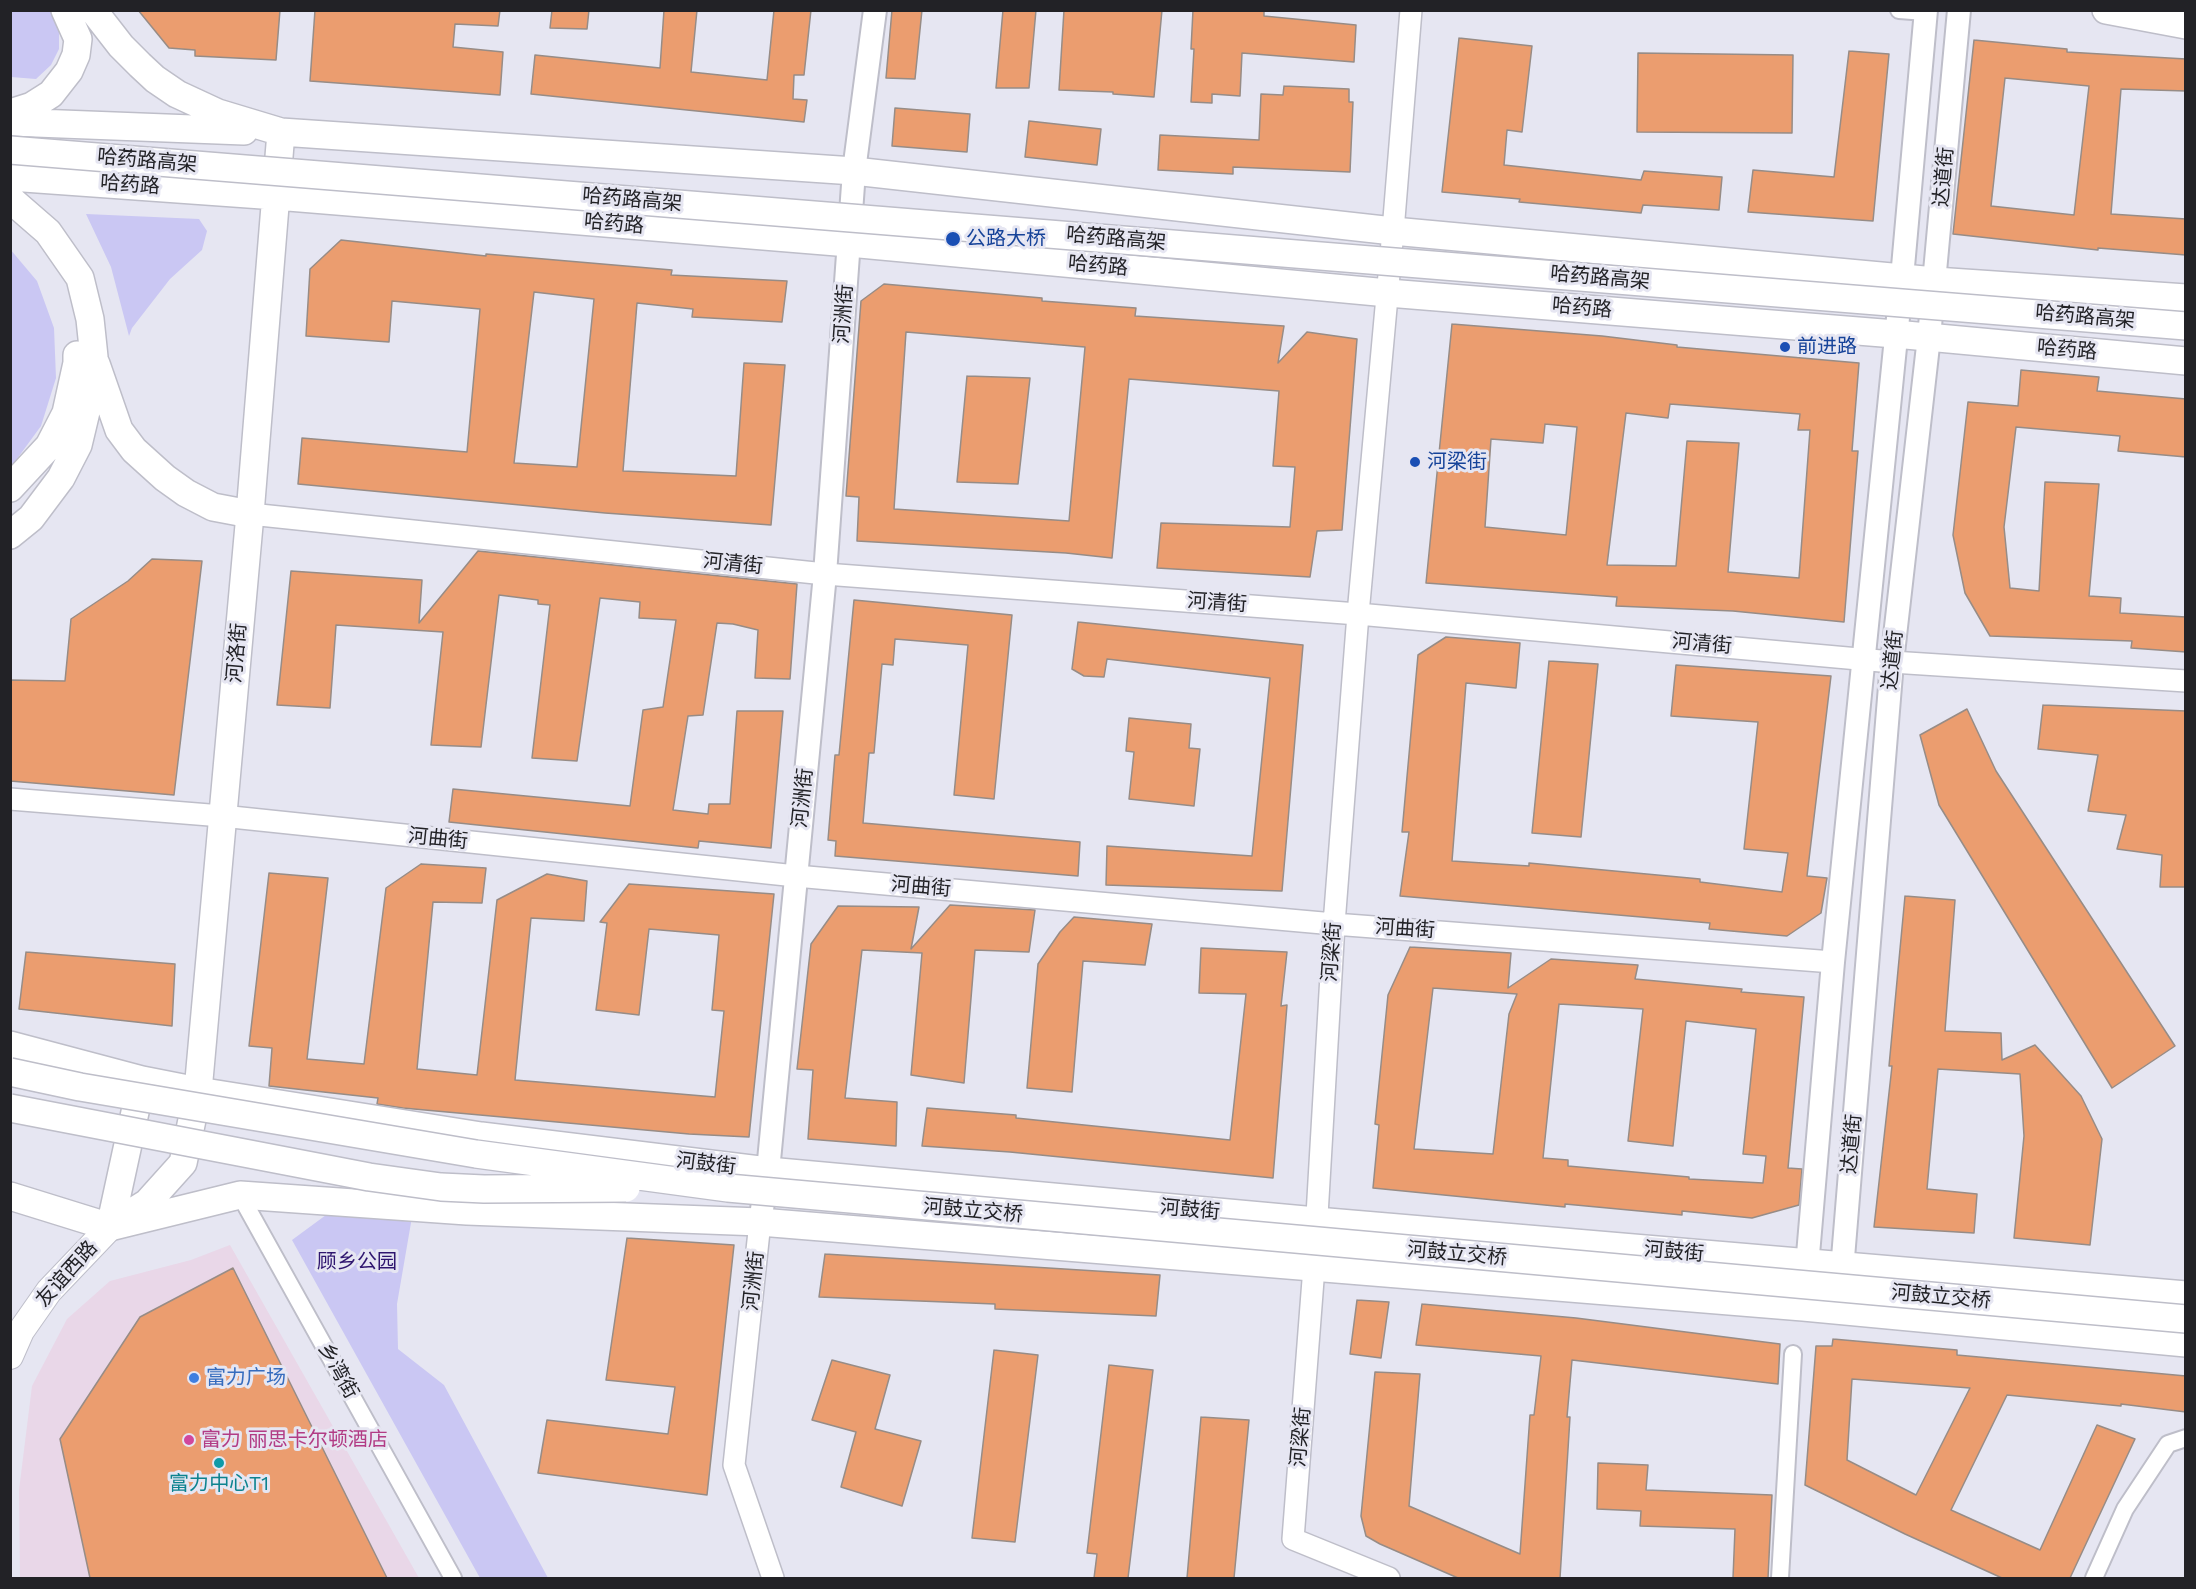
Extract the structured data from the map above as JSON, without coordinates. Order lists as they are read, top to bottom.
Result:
{
  "streets": {
    "highway": [
      "哈药路高架",
      "哈药路",
      "河洛街",
      "河鼓街",
      "河鼓立交桥"
    ],
    "main road": ["达道街", "河洲街", "友谊西路"],
    "street": [
      "河清街",
      "河曲街",
      "河梁街",
      "乡湾街"
    ]
  },
  "crossings": [
    ["达道街", "哈药路"],
    ["达道街", "河清街"],
    ["达道街", "河曲街"],
    ["达道街", "河鼓街"],
    ["哈药路", "河洲街"],
    ["哈药路", "河洛街"],
    ["哈药路", "河梁街"],
    ["河洲街", "河清街"],
    ["河洲街", "河曲街"],
    ["河洲街", "河鼓街"],
    ["河清街", "河洛街"],
    ["河清街", "河梁街"],
    ["河洛街", "河曲街"],
    ["河洛街", "河鼓街"],
    ["河洛街", "友谊西路"],
    ["河曲街", "河梁街"],
    ["河梁街", "河鼓街"]
  ],
  "parks": ["顾乡公园"],
  "places": [
    "公路大桥",
    "前进路",
    "河梁街",
    "富力广场",
    "富力 丽思卡尔顿酒店",
    "富力中心T1"
  ]
}
